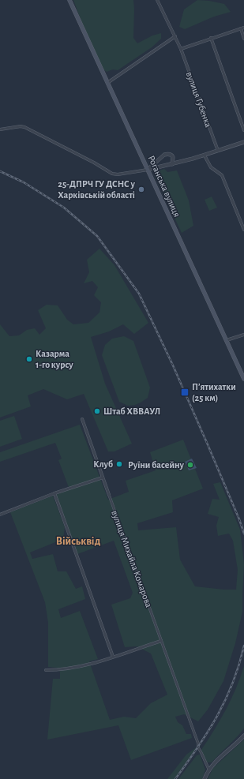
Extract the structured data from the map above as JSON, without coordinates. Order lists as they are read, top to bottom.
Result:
{
  "streets": {
    "main road": ["Роганська вулиця"],
    "street": ["вулиця Губенка", "вулиця Михайла Комарова"]
  },
  "districts": ["Військвід"],
  "places": {
    "other": [
      "25-ДПРЧ ГУ ДСНС у Харківській області",
      "Казарма 1-го курсу",
      "Штаб ХВВАУЛ",
      "Клуб",
      "Руїни басейну"
    ],
    "transit": ["Пʼятихатки (25 км)"]
  }
}
